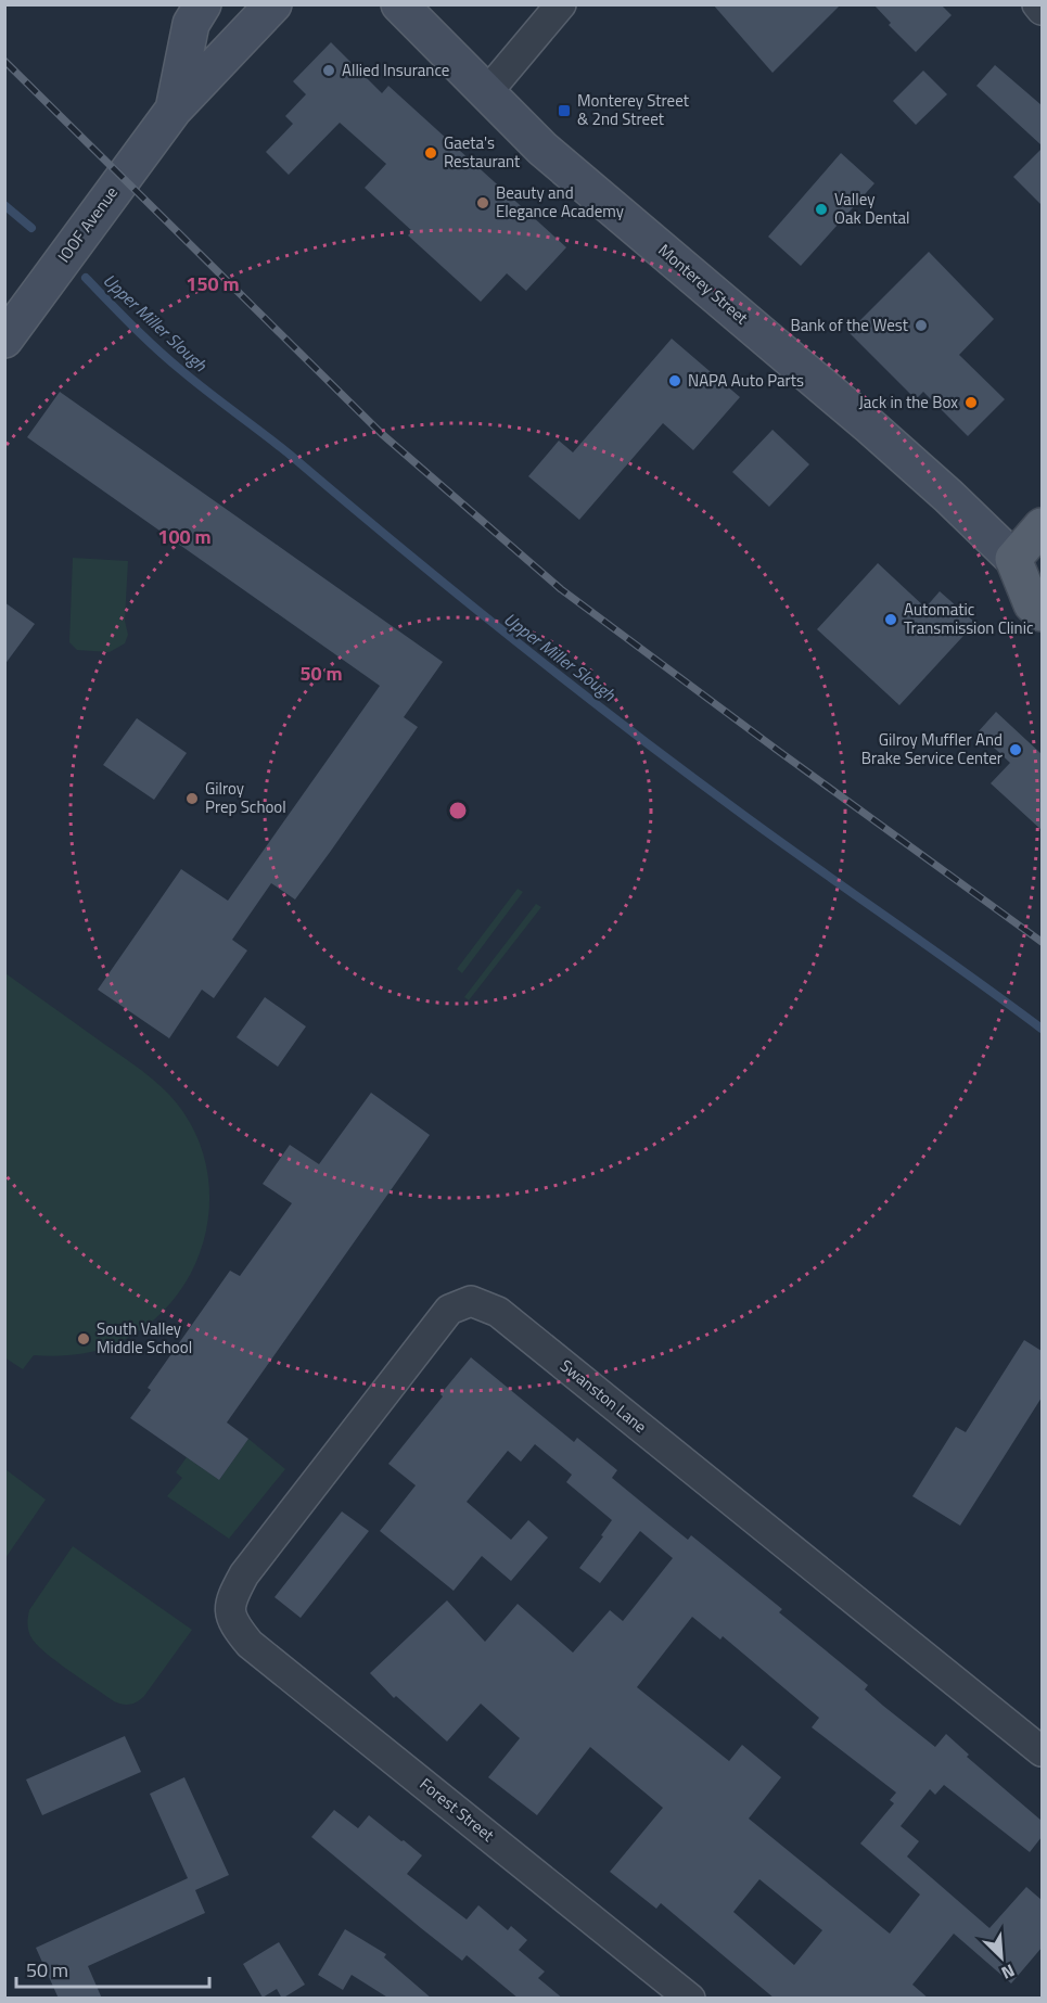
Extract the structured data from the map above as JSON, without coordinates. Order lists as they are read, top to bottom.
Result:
{
  "streets": {
    "main road": ["IOOF Avenue", "Monterey Street"],
    "street": ["Swanston Lane", "Forest Street"]
  },
  "crossings": [
    ["Swanston Lane", "Forest Street"]
  ],
  "water": ["Upper Miller Slough"],
  "places": {
    "other": [
      "Allied Insurance",
      "Gaeta's Restaurant",
      "Beauty and Elegance Academy",
      "Valley Oak Dental",
      "Bank of the West",
      "NAPA Auto Parts",
      "Jack in the Box",
      "Automatic Transmission Clinic",
      "Gilroy Muffler And Brake Service Center",
      "Gilroy Prep School",
      "South Valley Middle School"
    ],
    "transit": ["Monterey Street & 2nd Street"]
  },
  "scale_bar": "50 m",
  "north": "bottom right",
  "rings": ["150 m", "100 m", "50 m"]
}
